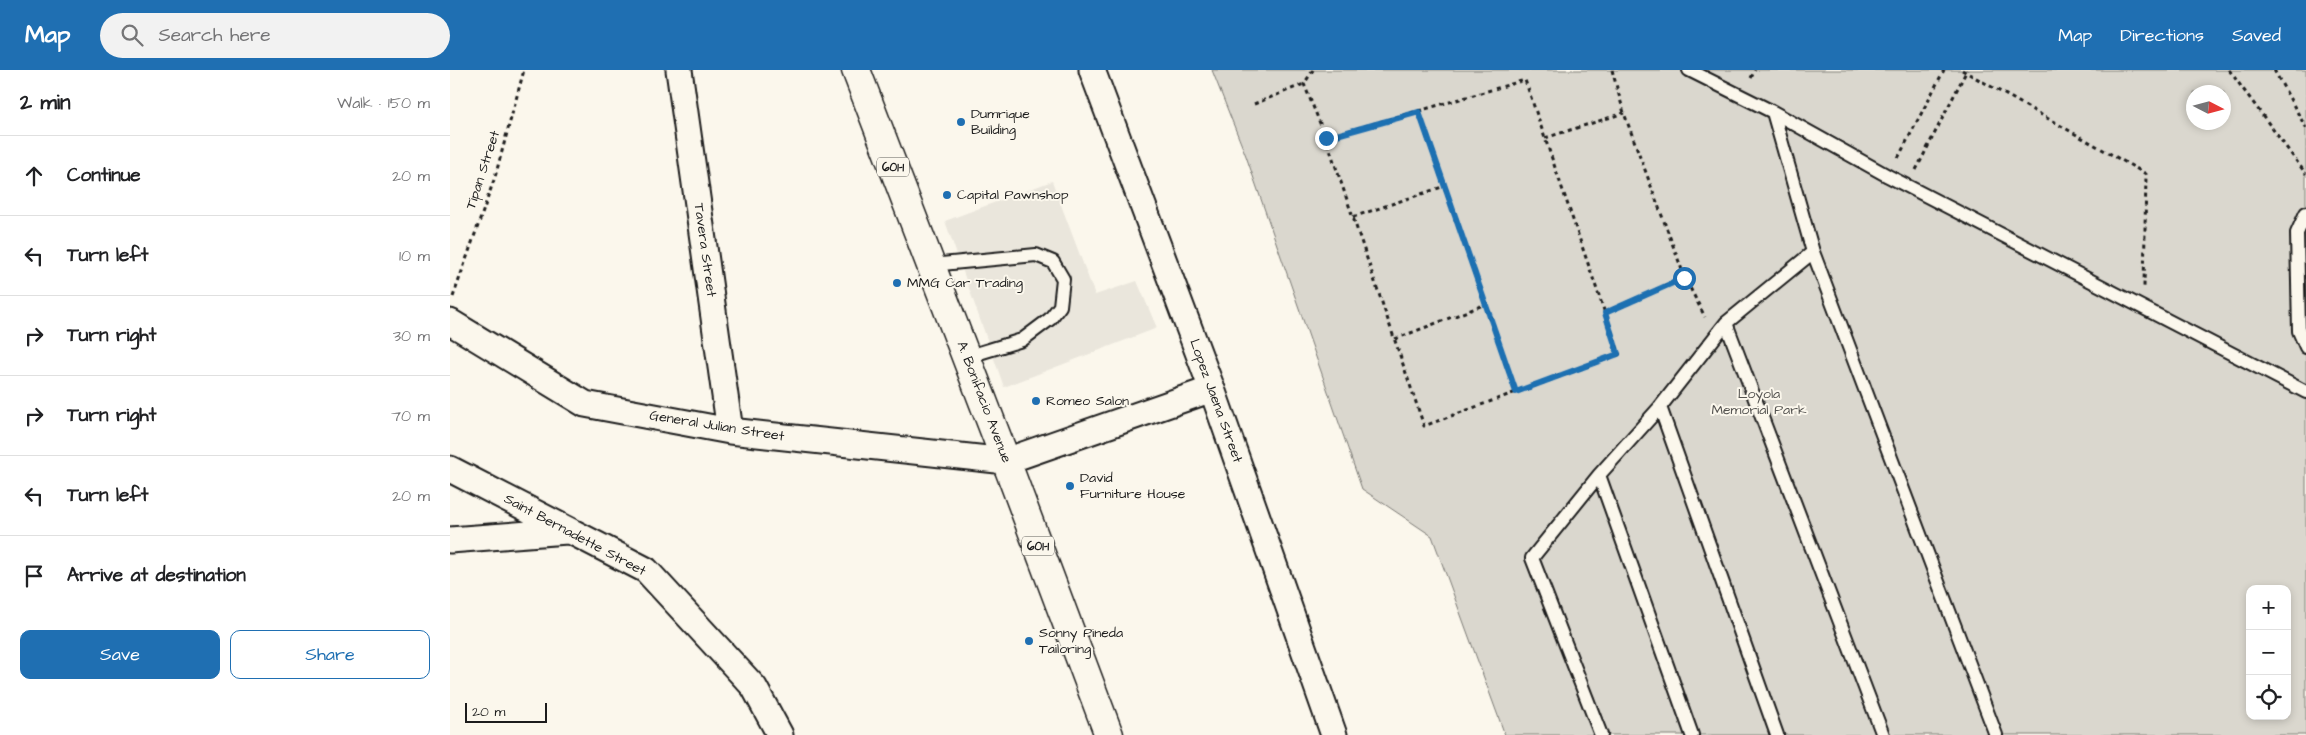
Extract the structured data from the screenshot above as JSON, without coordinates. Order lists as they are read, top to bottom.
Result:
{
  "streets": {
    "main road": ["601-1", "A. Bonifacio Avenue"],
    "street": [
      "Tavera Street",
      "Lopez Jaena Street",
      "General Julian Street",
      "Saint Bernadette Street"
    ],
    "path": ["Tipan Street"]
  },
  "crossings": [
    ["Tavera Street", "General Julian Street"],
    ["A. Bonifacio Avenue", "General Julian Street"]
  ],
  "parks": ["Loyola Memorial Park"],
  "places": [
    "Dumrique Building",
    "Capital Pawnshop",
    "MMG Car Trading",
    "Romeo Salon",
    "David Furniture House",
    "Sonny Pineda Tailoring"
  ],
  "scale_bar": "20 m",
  "north": "right",
  "page": {
    "header": "Map",
    "search": "Search here",
    "nav": ["Map", "Directions", "Saved"],
    "heading": ["2 min", "Walk · 150 m"],
    "list": [
      ["Continue", "20 m"],
      ["Turn left", "10 m"],
      ["Turn right", "30 m"],
      ["Turn right", "70 m"],
      ["Turn left", "20 m"],
      "Arrive at destination"
    ],
    "map_buttons": ["+", "−"],
    "buttons": ["Save", "Share"],
    "scale": "20 m"
  }
}
